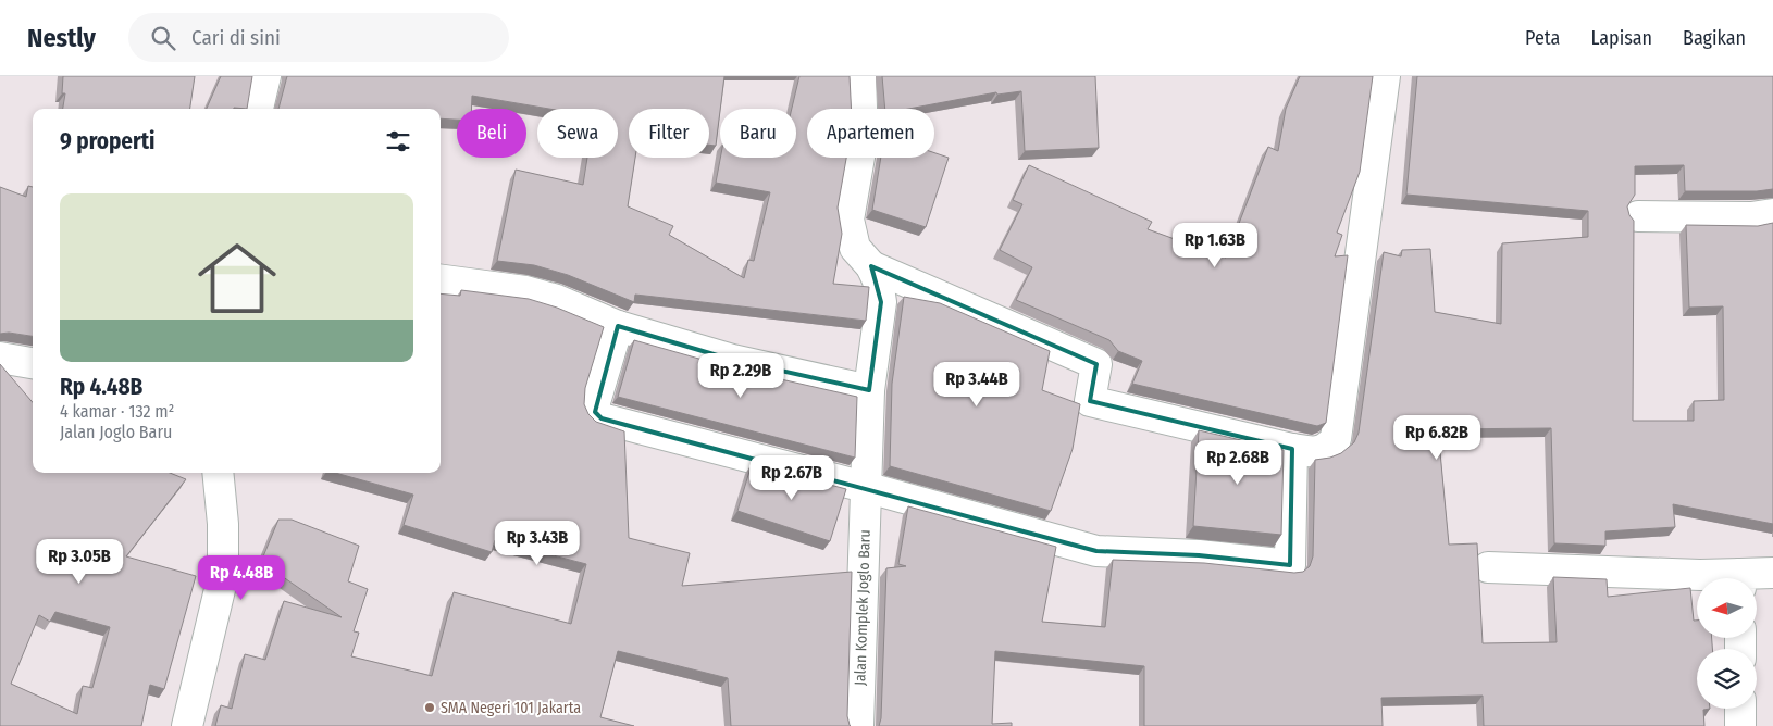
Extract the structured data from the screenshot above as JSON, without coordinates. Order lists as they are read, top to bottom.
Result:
{
  "streets": {
    "street": ["Jalan Komplek Joglo Baru"]
  },
  "places": ["SMA Negeri 101 Jakarta"],
  "north": "left",
  "page": {
    "header": "Nestly",
    "search": "Cari di sini",
    "nav": ["Peta", "Lapisan", "Bagikan"],
    "chip": [
      "Beli",
      "Sewa",
      "Filter",
      "Baru",
      "Apartemen"
    ],
    "heading": "9 properti",
    "list": [
      {
        "name": "Rp 4.48B",
        "note": "4 kamar · 132 m² · Jalan Joglo Baru"
      }
    ],
    "price": [
      "Rp 1.63B",
      "Rp 2.29B",
      "Rp 3.44B",
      "Rp 6.82B",
      "Rp 2.68B",
      "Rp 2.67B",
      "Rp 3.43B",
      "Rp 3.05B",
      "Rp 4.48B"
    ]
  }
}
